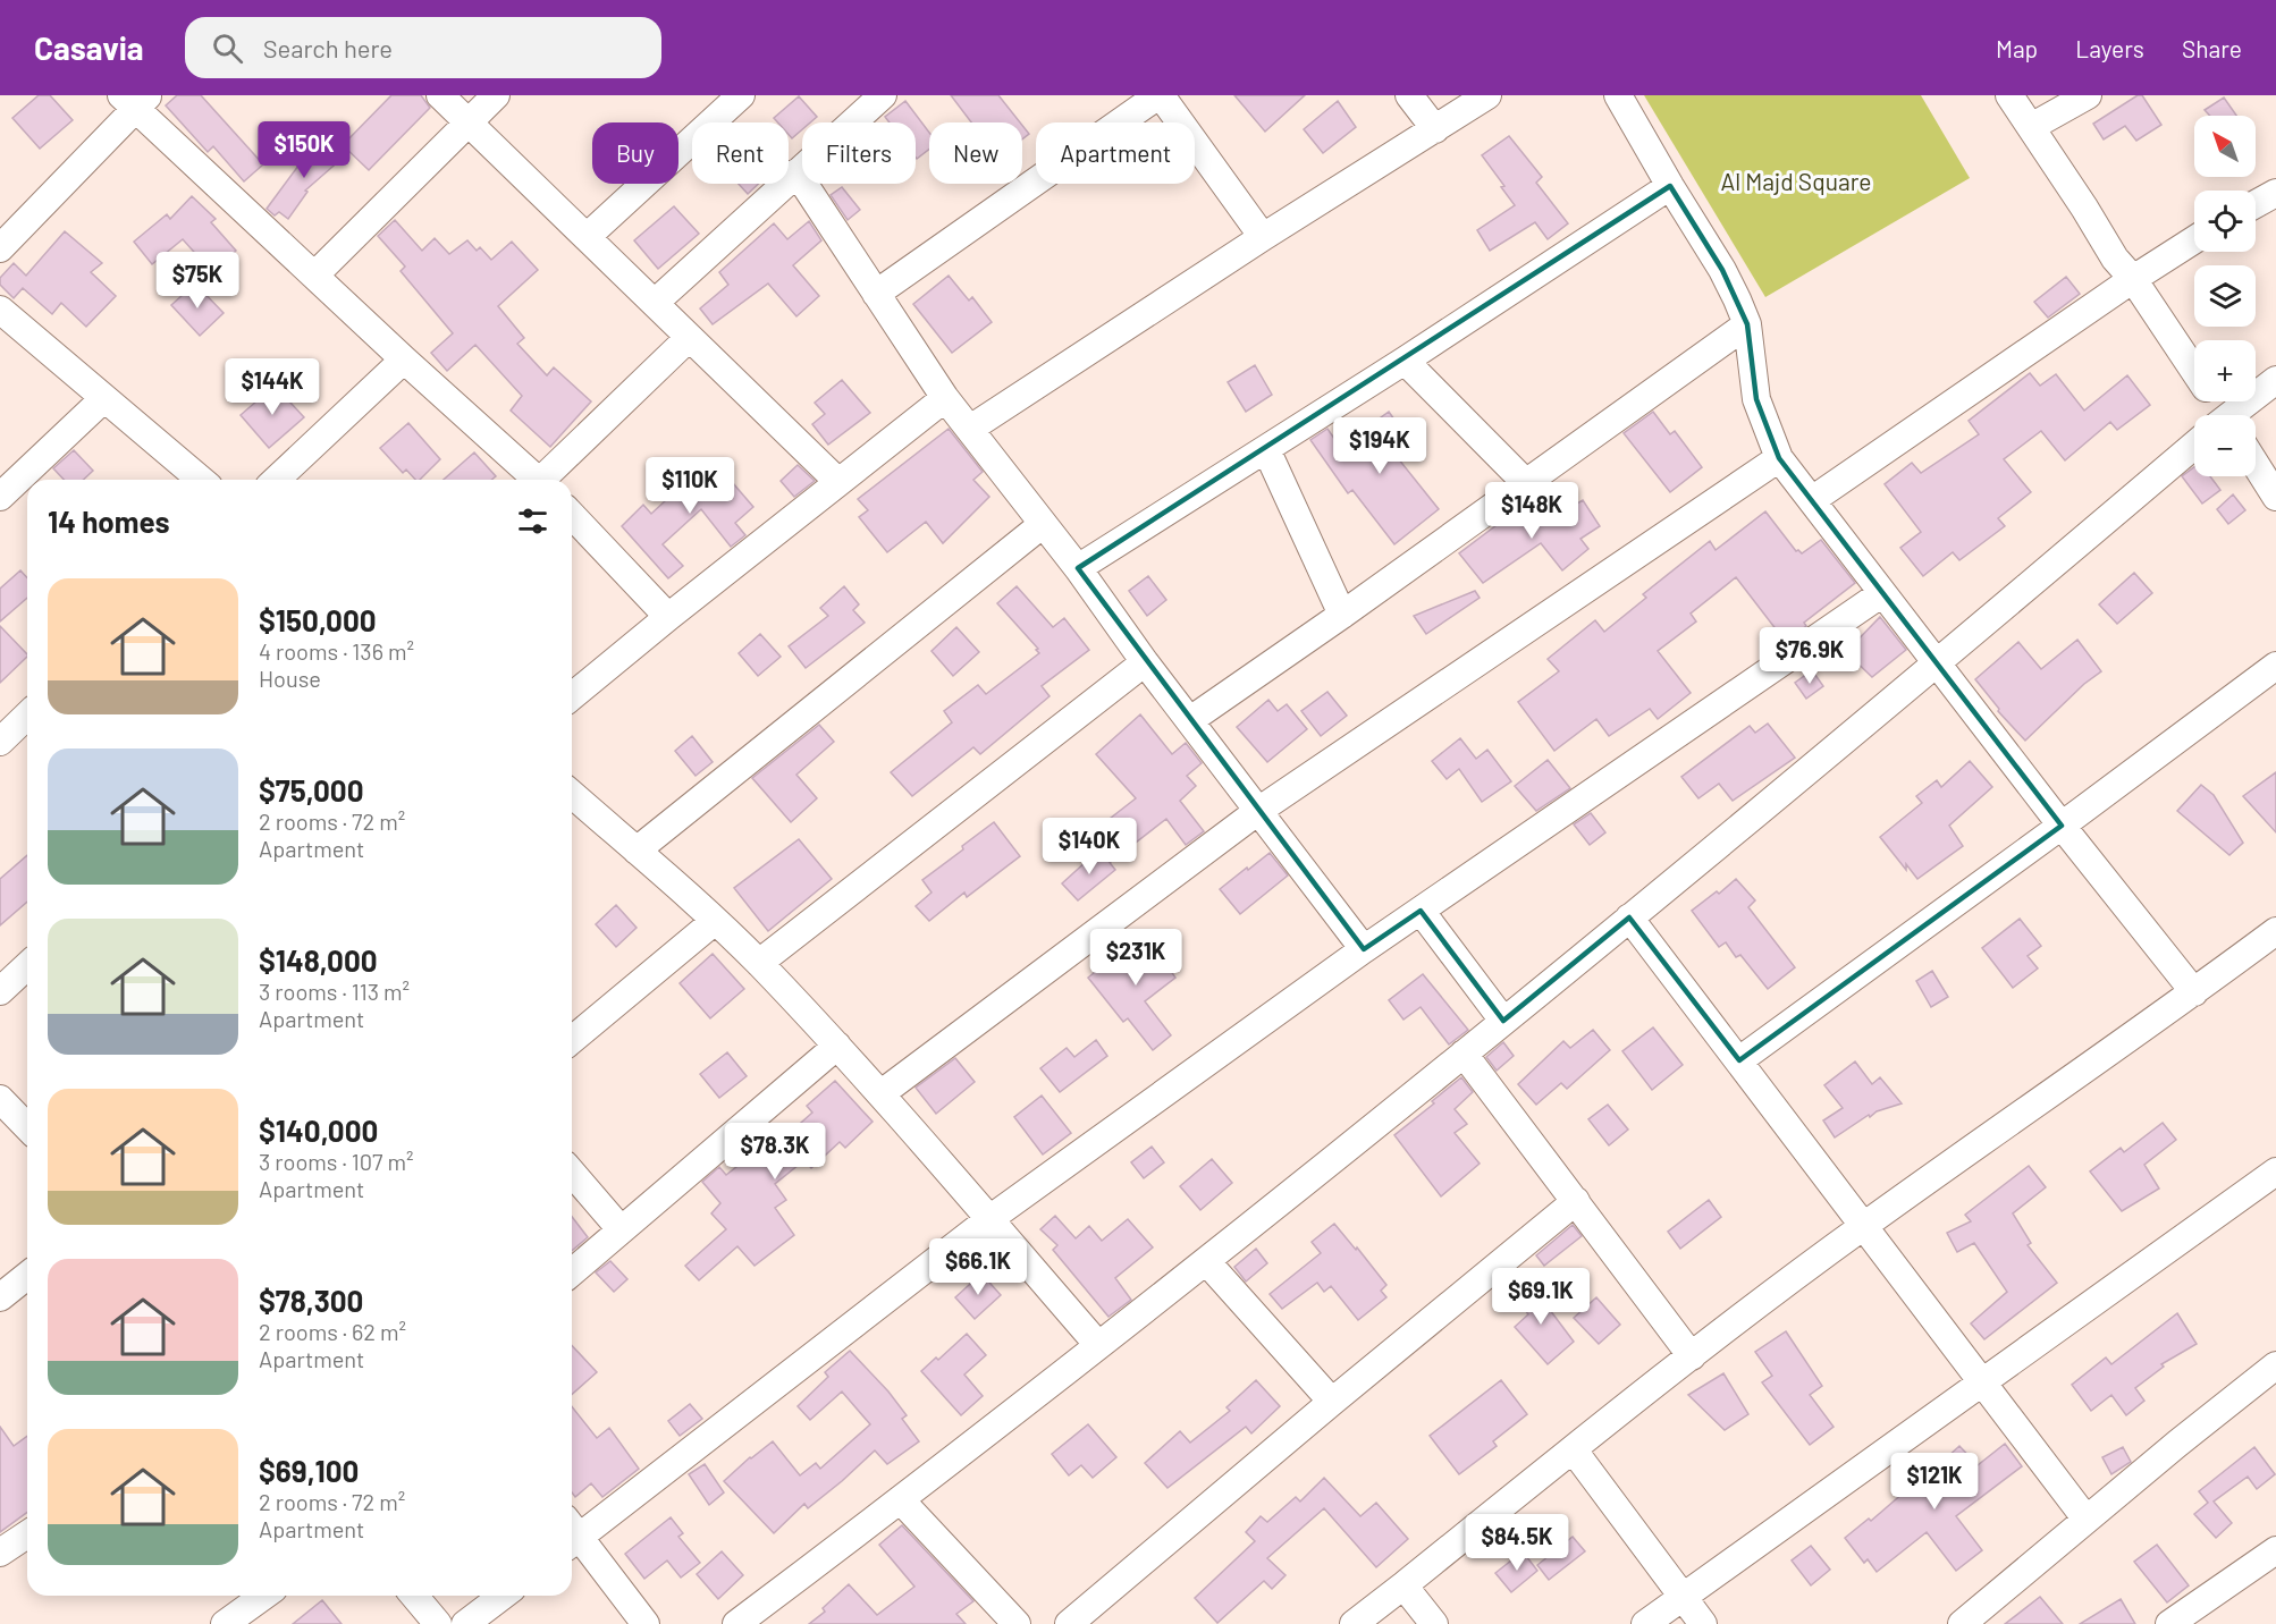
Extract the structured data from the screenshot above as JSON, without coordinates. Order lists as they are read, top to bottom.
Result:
{
  "parks": ["Al Majd Square"],
  "north": "top left",
  "page": {
    "header": "Casavia",
    "search": "Search here",
    "nav": ["Map", "Layers", "Share"],
    "map_buttons": ["+", "−"],
    "price": [
      "$150K",
      "$75K",
      "$144K",
      "$194K",
      "$110K",
      "$148K",
      "$76.9K",
      "$140K",
      "$231K",
      "$78.3K",
      "$66.1K",
      "$69.1K",
      "$121K",
      "$84.5K"
    ],
    "chip": [
      "Buy",
      "Rent",
      "Filters",
      "New",
      "Apartment"
    ],
    "heading": "14 homes",
    "list": [
      {
        "name": "$150,000",
        "note": "4 rooms · 136 m² · House"
      },
      {
        "name": "$75,000",
        "note": "2 rooms · 72 m² · Apartment"
      },
      {
        "name": "$148,000",
        "note": "3 rooms · 113 m² · Apartment"
      },
      {
        "name": "$140,000",
        "note": "3 rooms · 107 m² · Apartment"
      },
      {
        "name": "$78,300",
        "note": "2 rooms · 62 m² · Apartment"
      },
      {
        "name": "$69,100",
        "note": "2 rooms · 72 m² · Apartment"
      }
    ]
  }
}
